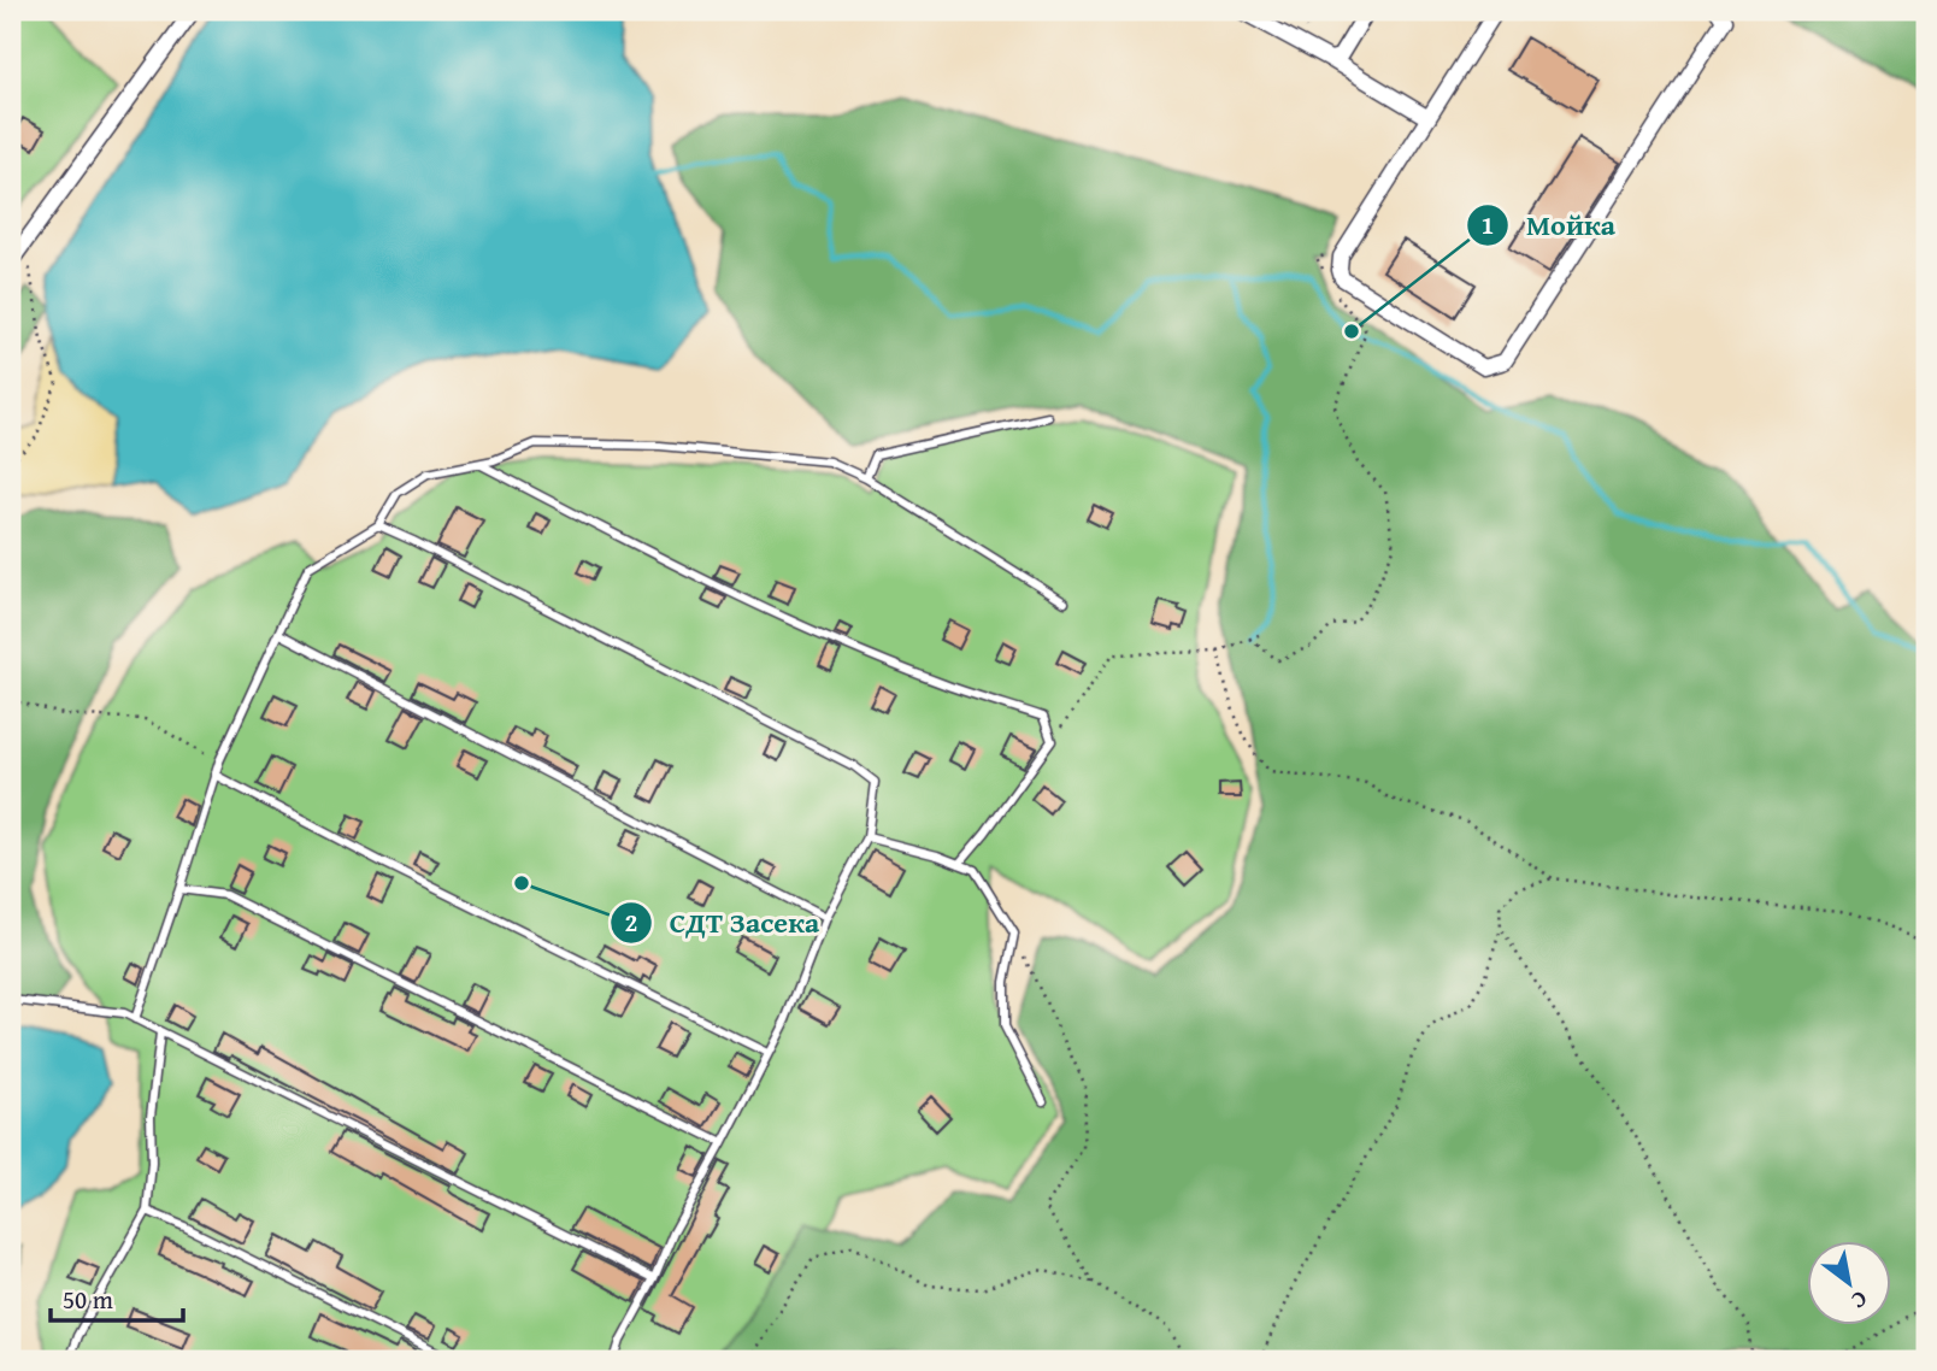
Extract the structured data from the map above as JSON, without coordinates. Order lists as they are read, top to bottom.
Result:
{
  "places": ["Мойка", "СДТ Засека"],
  "scale_bar": "50 m",
  "north": "bottom right"
}
